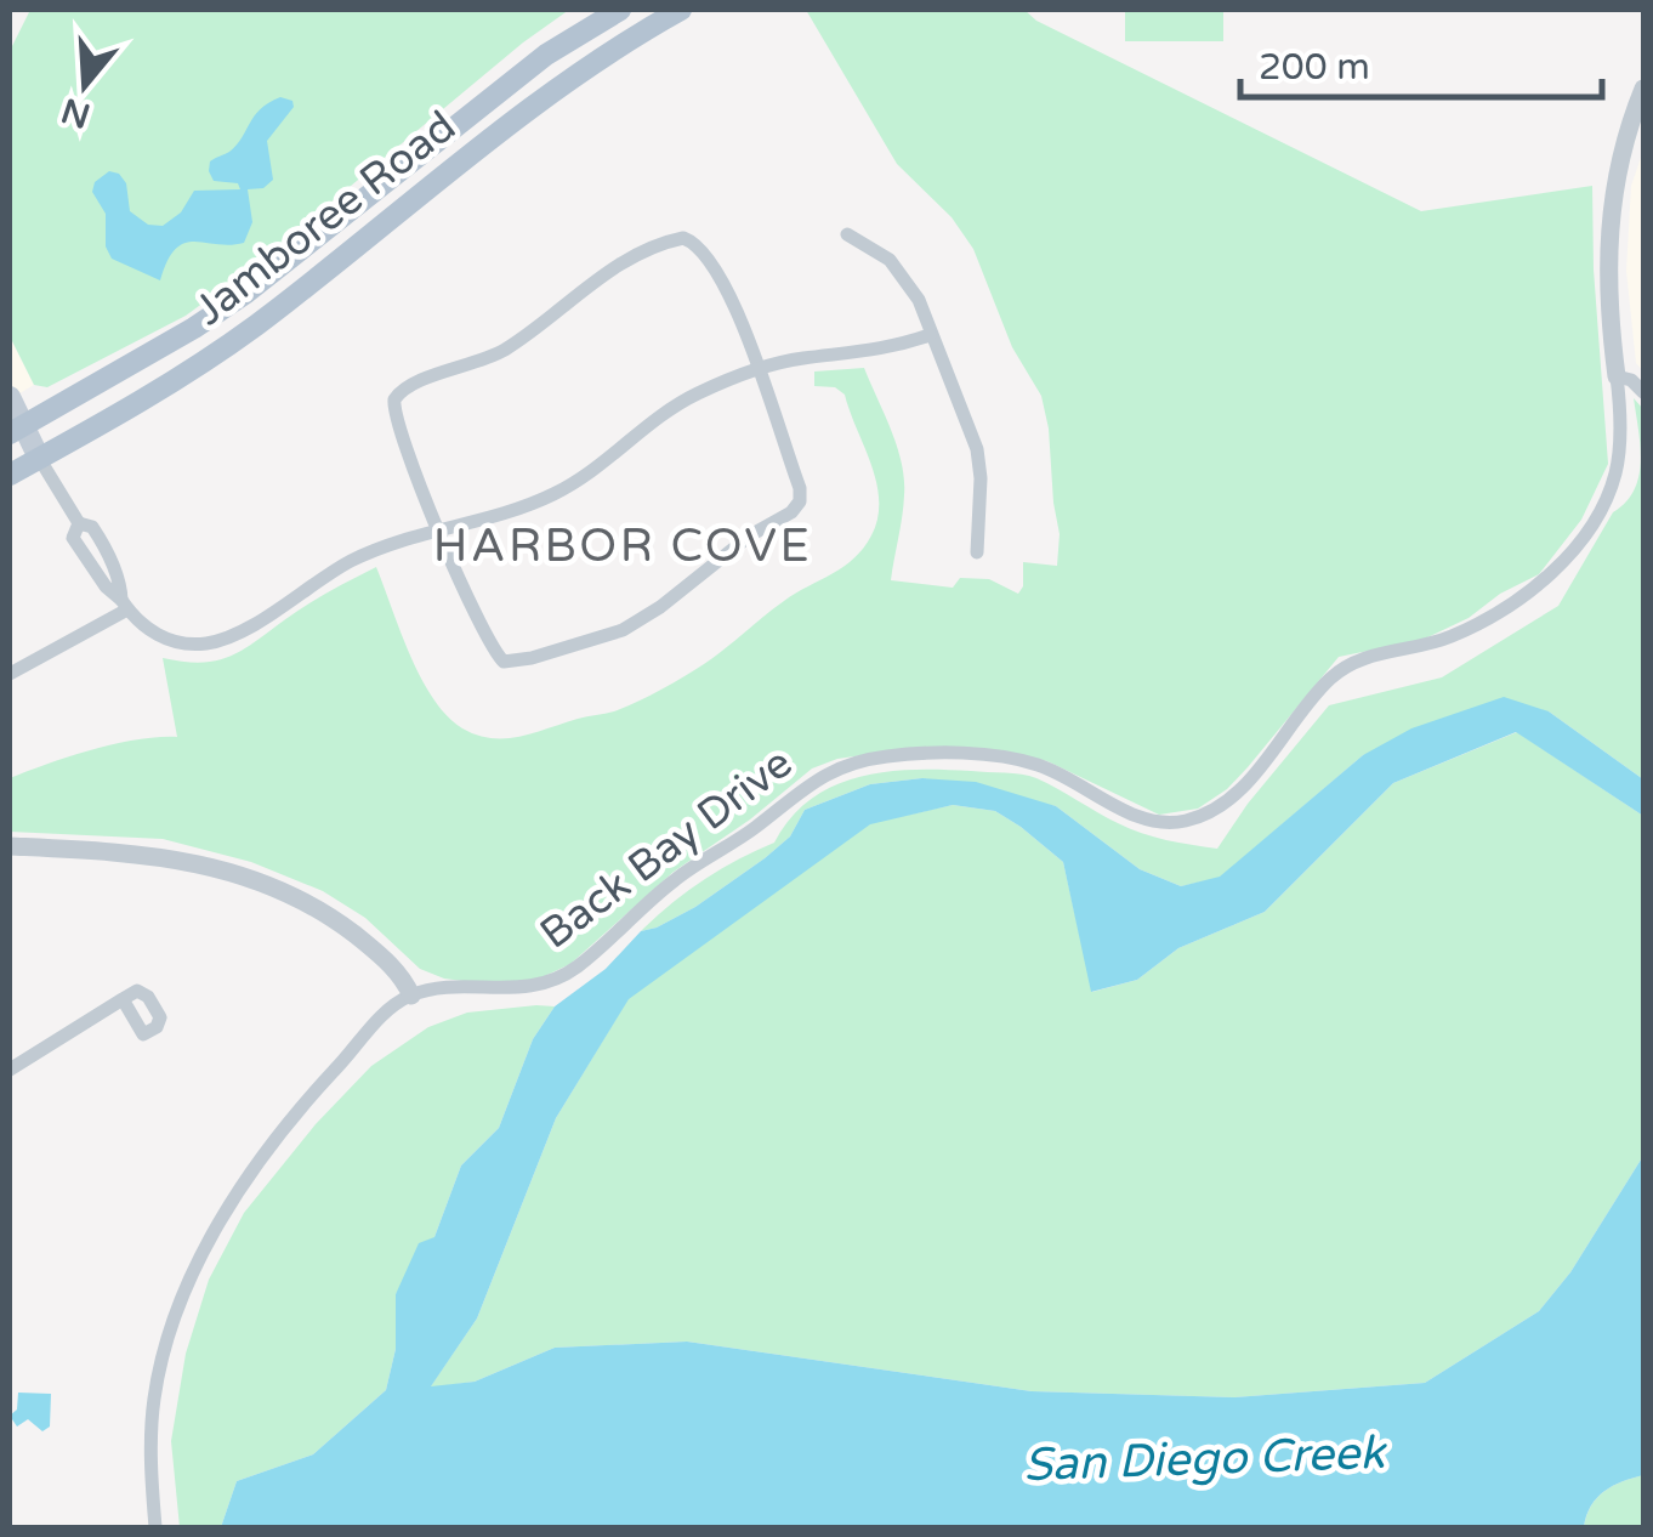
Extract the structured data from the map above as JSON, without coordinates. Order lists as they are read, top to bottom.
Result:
{
  "streets": {
    "main road": ["Jamboree Road"],
    "street": ["Back Bay Drive"]
  },
  "districts": ["HARBOR COVE"],
  "water": ["San Diego Creek"],
  "scale_bar": "200 m",
  "north": "bottom"
}
